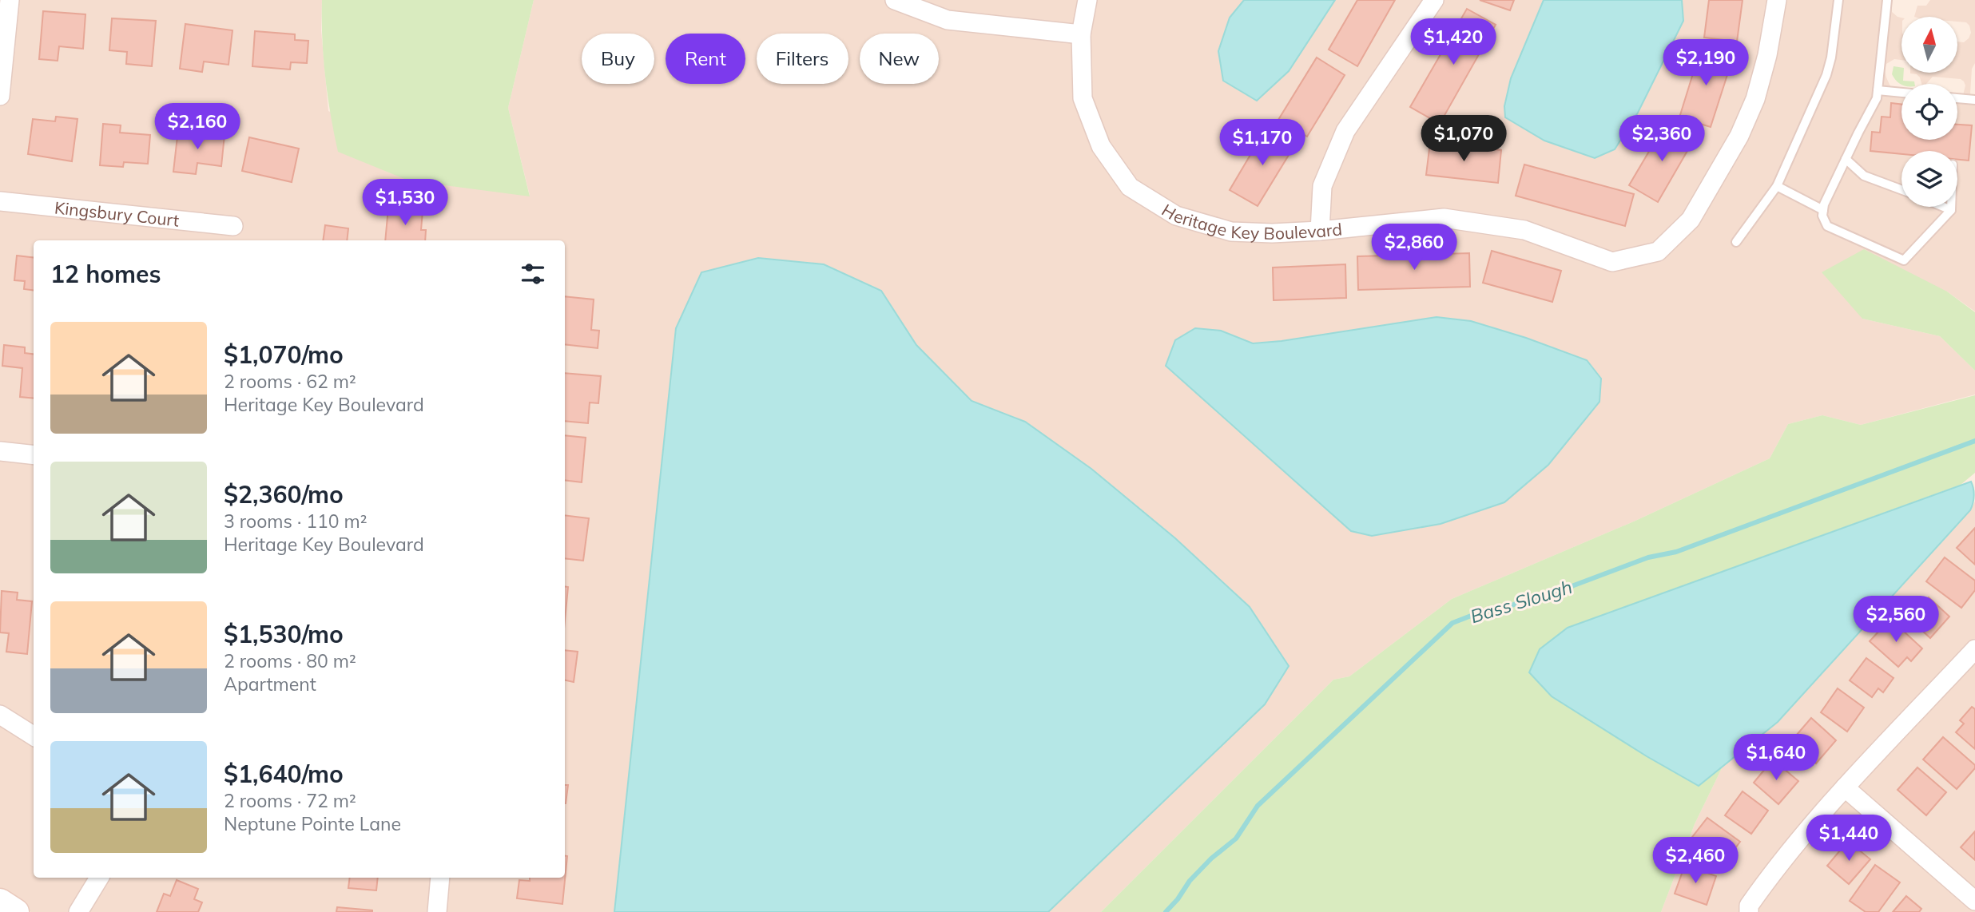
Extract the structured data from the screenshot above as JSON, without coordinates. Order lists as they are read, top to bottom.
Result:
{
  "streets": {
    "street": ["Kingsbury Court", "Heritage Key Boulevard"]
  },
  "water": ["Bass Slough"],
  "north": "top",
  "page": {
    "price": [
      "$1,420",
      "$2,190",
      "$2,160",
      "$1,070",
      "$2,360",
      "$1,170",
      "$1,530",
      "$2,860",
      "$2,560",
      "$1,640",
      "$1,440",
      "$2,460"
    ],
    "chip": [
      "Buy",
      "Rent",
      "Filters",
      "New"
    ],
    "heading": "12 homes",
    "list": [
      {
        "name": "$1,070/mo",
        "note": "2 rooms · 62 m² · Heritage Key Boulevard"
      },
      {
        "name": "$2,360/mo",
        "note": "3 rooms · 110 m² · Heritage Key Boulevard"
      },
      {
        "name": "$1,530/mo",
        "note": "2 rooms · 80 m² · Apartment"
      },
      {
        "name": "$1,640/mo",
        "note": "2 rooms · 72 m² · Neptune Pointe Lane"
      }
    ]
  }
}
